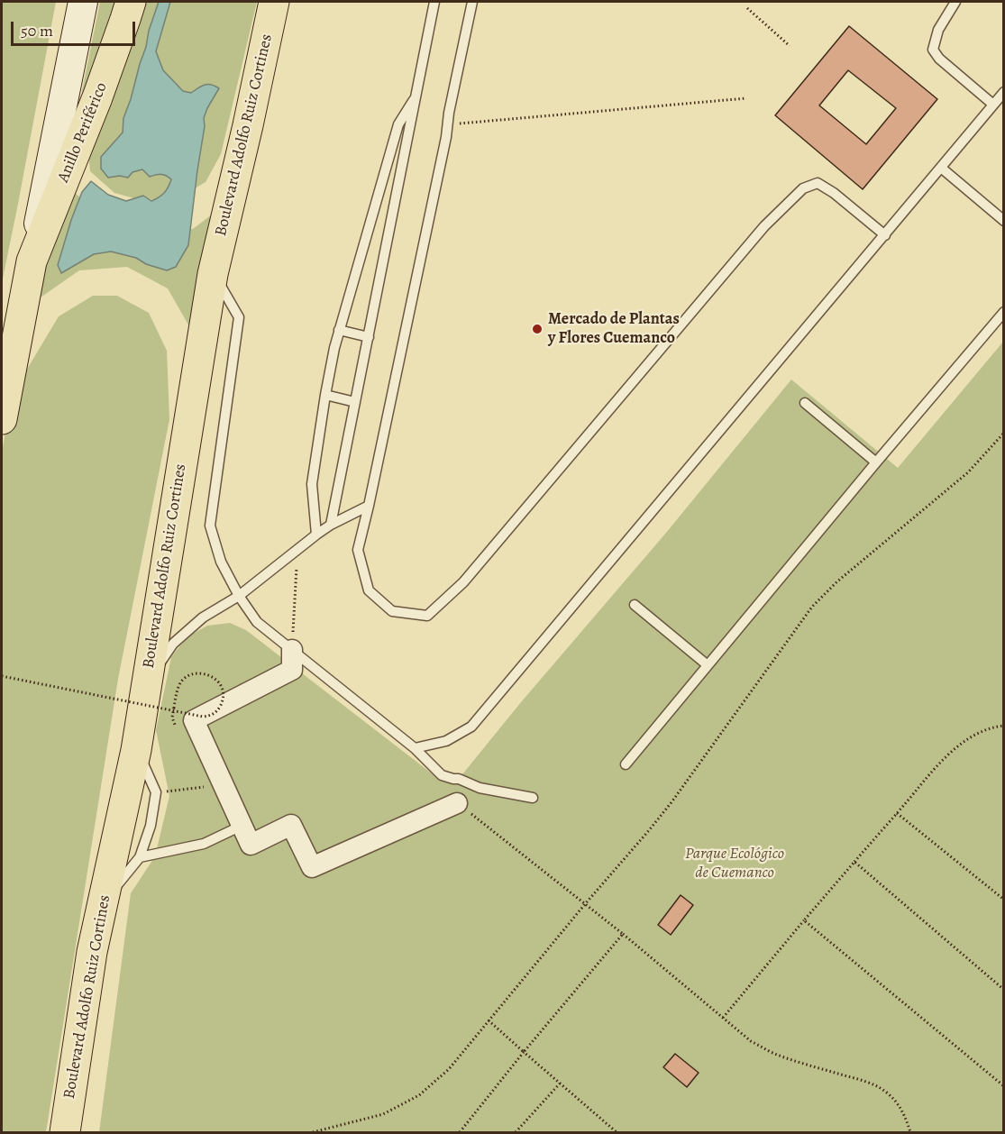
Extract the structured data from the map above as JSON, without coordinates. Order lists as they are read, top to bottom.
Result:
{
  "streets": {
    "highway": ["Anillo Periférico", "Boulevard Adolfo Ruiz Cortines"]
  },
  "parks": ["Parque Ecológico de Cuemanco"],
  "places": ["Mercado de Plantas y Flores Cuemanco"],
  "scale_bar": "50 m"
}
